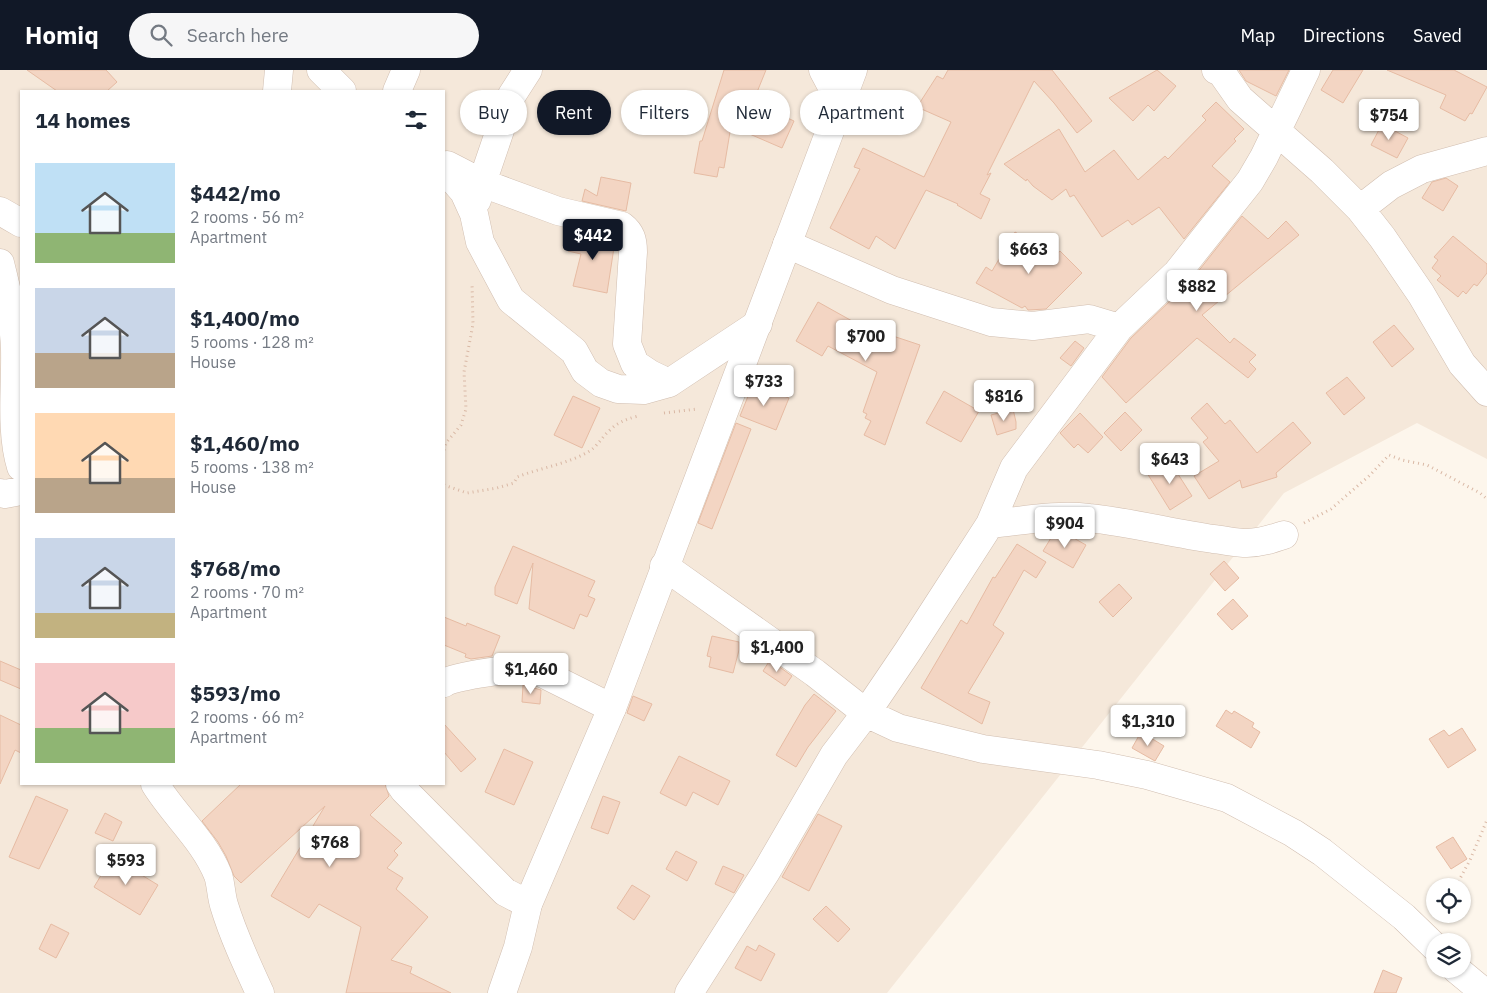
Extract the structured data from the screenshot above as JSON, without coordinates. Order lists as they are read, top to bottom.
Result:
{
  "page": {
    "header": "Homiq",
    "search": "Search here",
    "nav": ["Map", "Directions", "Saved"],
    "chip": [
      "Buy",
      "Rent",
      "Filters",
      "New",
      "Apartment"
    ],
    "heading": "14 homes",
    "price": [
      "$754",
      "$442",
      "$663",
      "$882",
      "$700",
      "$733",
      "$816",
      "$643",
      "$904",
      "$1,400",
      "$1,460",
      "$1,310",
      "$768",
      "$593"
    ],
    "list": [
      {
        "name": "$442/mo",
        "note": "2 rooms · 56 m² · Apartment"
      },
      {
        "name": "$1,400/mo",
        "note": "5 rooms · 128 m² · House"
      },
      {
        "name": "$1,460/mo",
        "note": "5 rooms · 138 m² · House"
      },
      {
        "name": "$768/mo",
        "note": "2 rooms · 70 m² · Apartment"
      },
      {
        "name": "$593/mo",
        "note": "2 rooms · 66 m² · Apartment"
      }
    ]
  }
}
